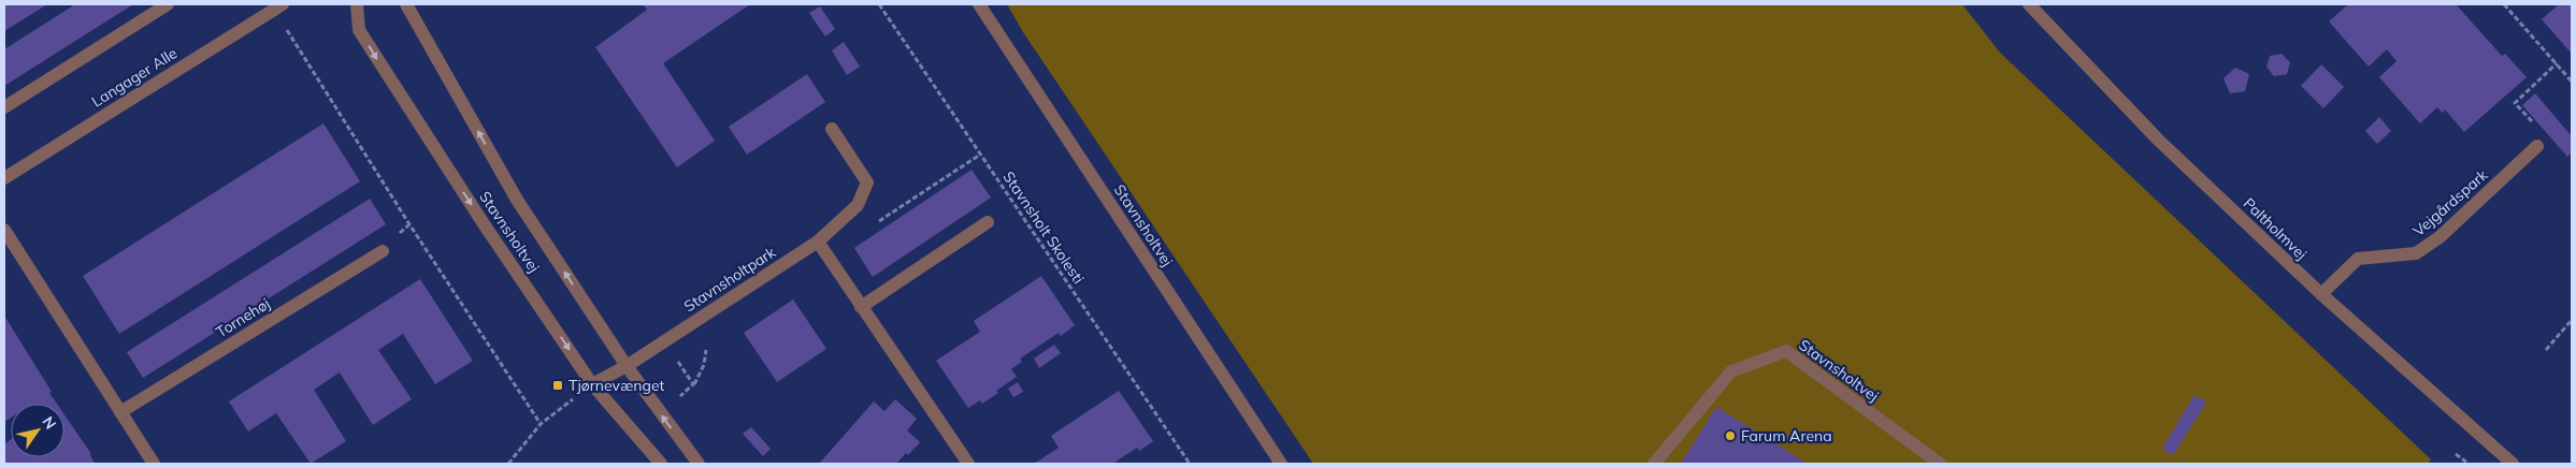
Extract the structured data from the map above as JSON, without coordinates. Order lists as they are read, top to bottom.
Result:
{
  "streets": {
    "street": [
      "Langager Alle",
      "Vejgårdspark",
      "Stavnsholtvej",
      "Paltholmvej",
      "Stavnsholtpark",
      "Tornehøj"
    ],
    "path": ["Stavnsholt Skolesti"]
  },
  "crossings": [
    ["Vejgårdspark", "Paltholmvej"],
    ["Stavnsholtvej", "Stavnsholtpark"]
  ],
  "places": {
    "transit": ["Tjørnevænget"],
    "other": ["Farum Arena"]
  },
  "north": "top right"
}
